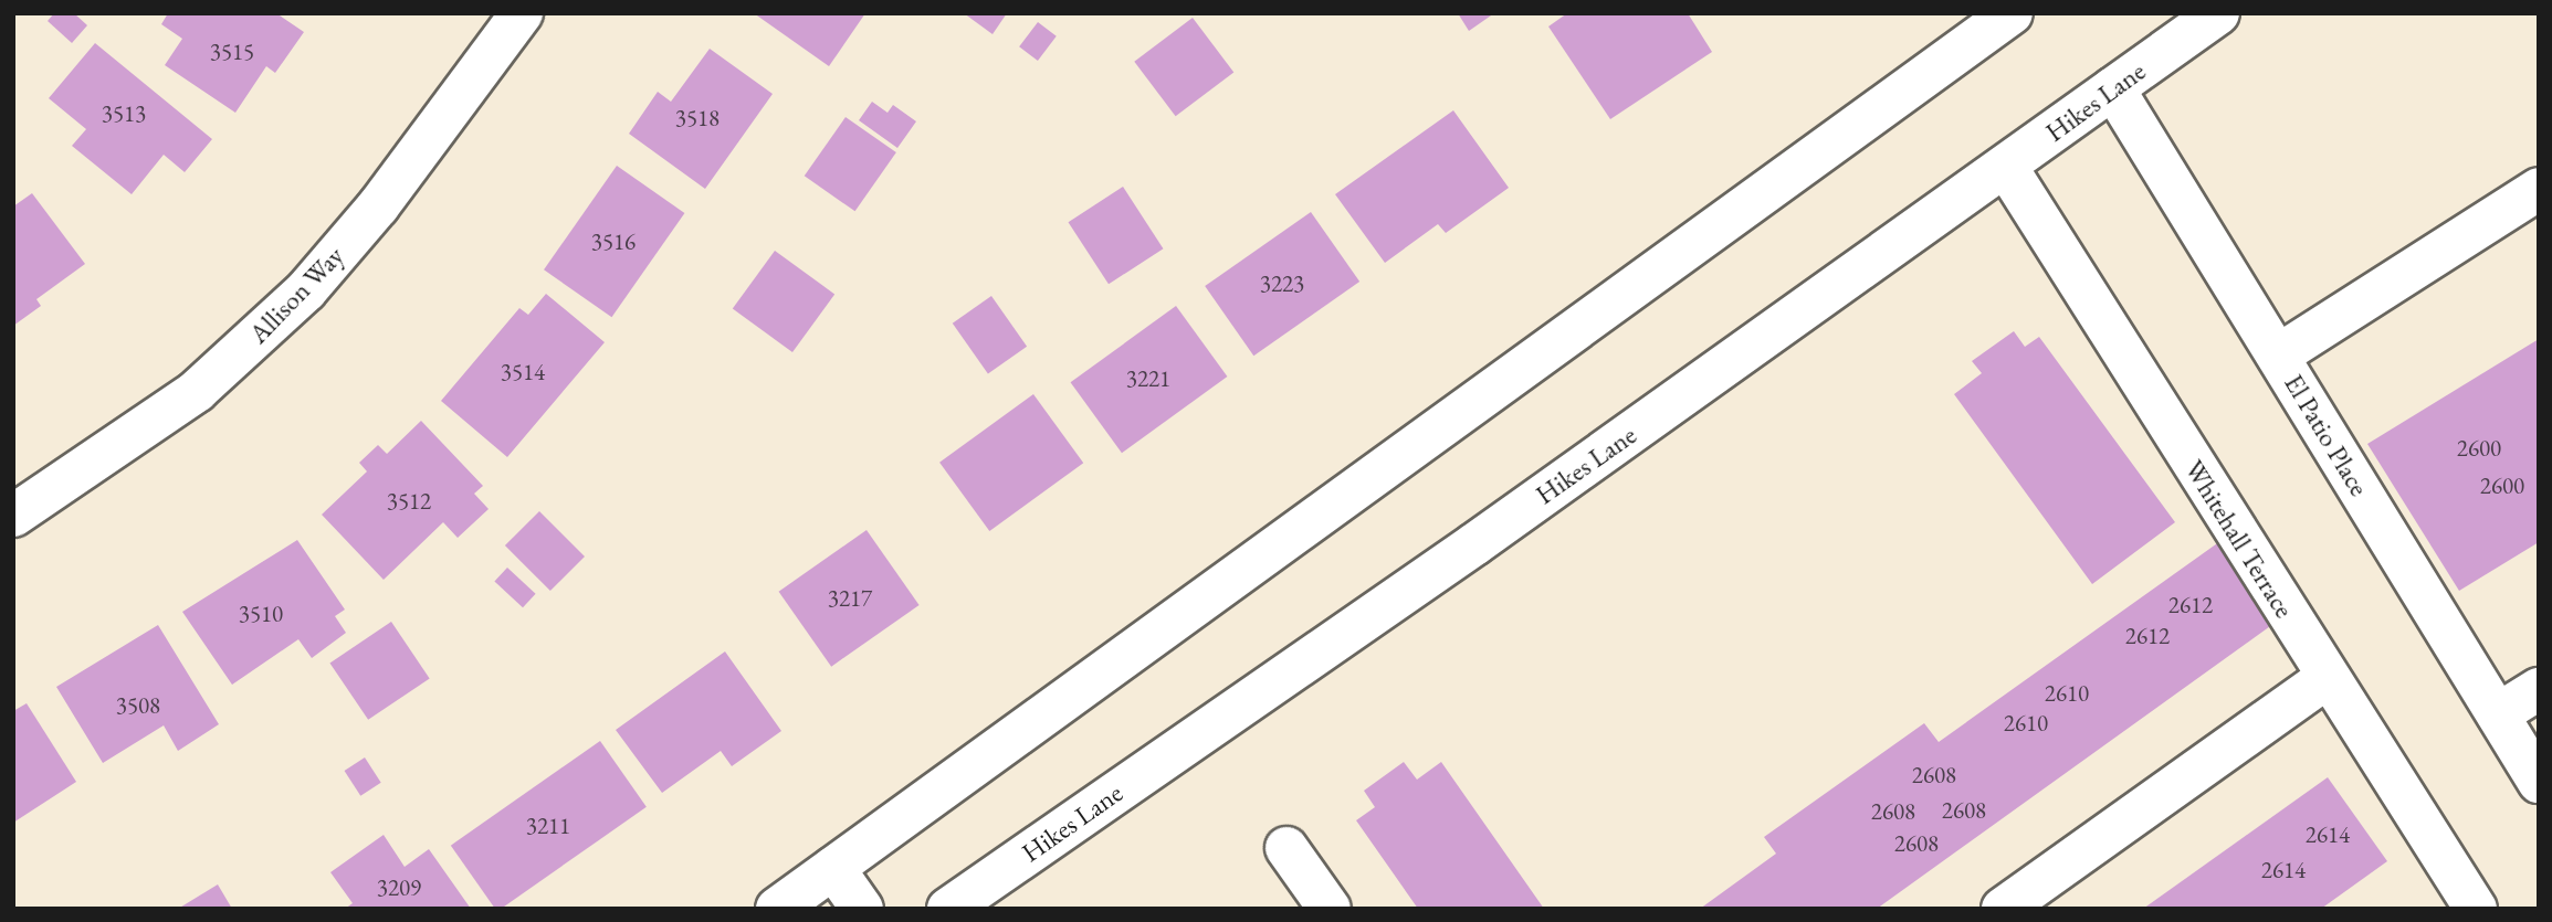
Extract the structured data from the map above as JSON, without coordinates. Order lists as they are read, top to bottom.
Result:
{
  "streets": {
    "main road": [
      "Hikes Lane",
      "Allison Way",
      "El Patio Place",
      "Whitehall Terrace"
    ]
  },
  "crossings": [
    ["Hikes Lane", "El Patio Place"],
    ["Hikes Lane", "Whitehall Terrace"]
  ],
  "house_numbers": [
    "3515",
    "3513",
    "3518",
    "3516",
    "3223",
    "3514",
    "3221",
    "2600",
    "2600",
    "3512",
    "3217",
    "2612",
    "3510",
    "2612",
    "2610",
    "3508",
    "2610",
    "2608",
    "2608",
    "2608",
    "3211",
    "2614",
    "2608",
    "2614",
    "3209"
  ]
}
